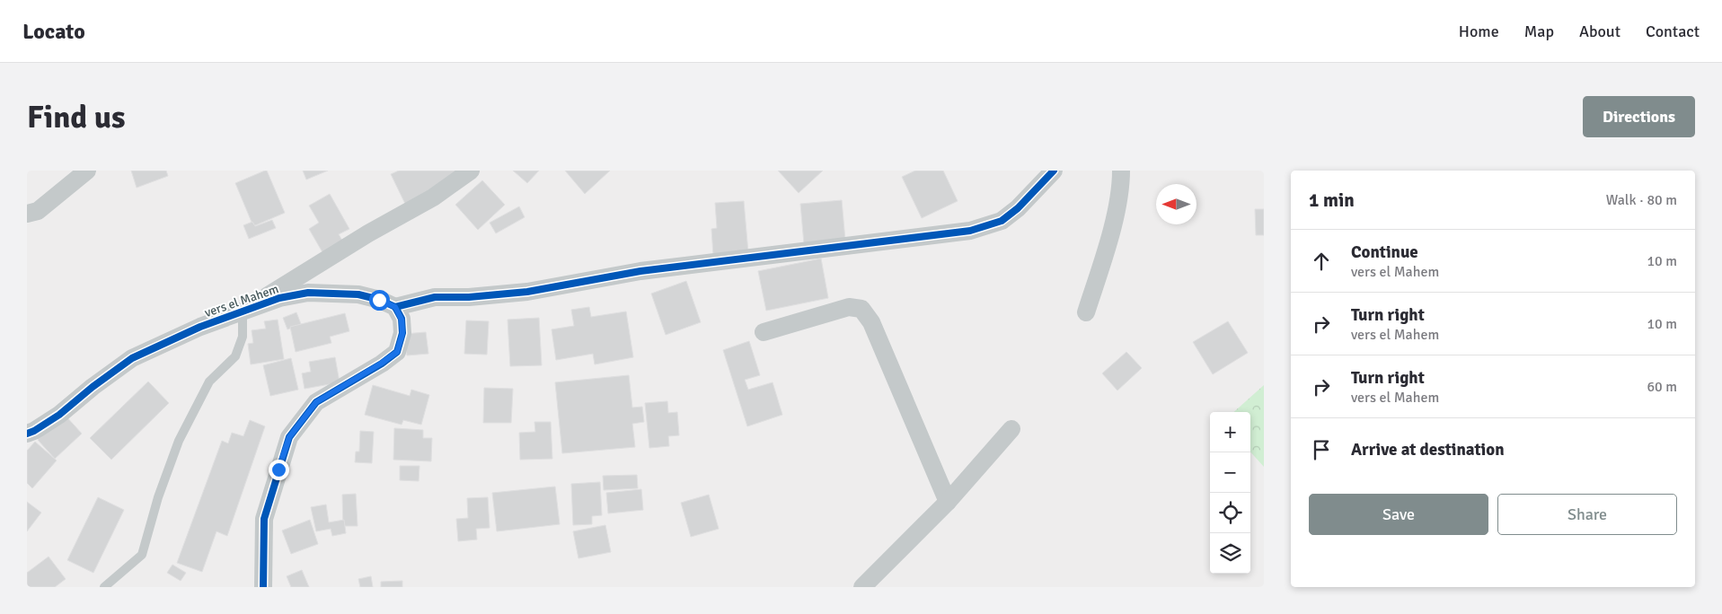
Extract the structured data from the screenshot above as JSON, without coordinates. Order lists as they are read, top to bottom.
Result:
{
  "streets": {
    "street": ["vers el Mahem"]
  },
  "north": "left",
  "page": {
    "header": "Locato",
    "nav": [
      "Home",
      "Map",
      "About",
      "Contact"
    ],
    "buttons": [
      "Directions",
      ["Save", "Share"]
    ],
    "title": "Find us",
    "heading": ["1 min", "Walk · 80 m"],
    "list": [
      ["Continue", "vers el Mahem", "10 m"],
      ["Turn right", "vers el Mahem", "10 m"],
      ["Turn right", "vers el Mahem", "60 m"],
      "Arrive at destination"
    ],
    "map_buttons": ["+", "−"]
  }
}
